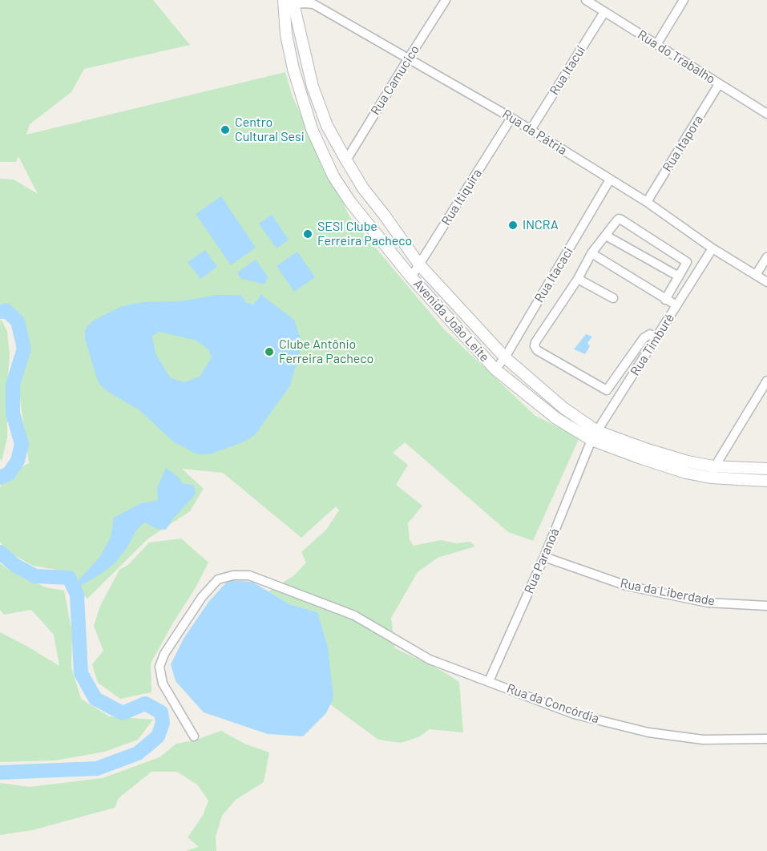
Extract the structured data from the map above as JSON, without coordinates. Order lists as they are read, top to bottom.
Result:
{
  "streets": {
    "street": [
      "Rua do Trabalho",
      "Rua Itacuí",
      "Rua Camucico",
      "Rua da Pátria",
      "Rua Itapora",
      "Rua Itiquira",
      "Rua Itacaci",
      "Avenida João Leite",
      "Rua Timburé",
      "Rua Paranoá",
      "Rua da Liberdade",
      "Rua da Concórdia"
    ]
  },
  "crossings": [
    ["Rua do Trabalho", "Rua Itacuí"],
    ["Rua do Trabalho", "Rua Itapora"],
    ["Rua Itacuí", "Rua da Pátria"],
    ["Rua Camucico", "Rua da Pátria"],
    ["Rua Camucico", "Avenida João Leite"],
    ["Rua da Pátria", "Rua Itapora"],
    ["Rua da Pátria", "Rua Itiquira"],
    ["Rua da Pátria", "Rua Itacaci"],
    ["Rua da Pátria", "Avenida João Leite"],
    ["Rua da Pátria", "Rua Timburé"],
    ["Rua Itiquira", "Avenida João Leite"],
    ["Rua Itacaci", "Avenida João Leite"],
    ["Avenida João Leite", "Rua Timburé"],
    ["Avenida João Leite", "Rua Paranoá"],
    ["Rua Timburé", "Rua Paranoá"],
    ["Rua Paranoá", "Rua da Liberdade"],
    ["Rua Paranoá", "Rua da Concórdia"]
  ],
  "places": [
    "Centro Cultural Sesi",
    "INCRA",
    "SESI Clube Ferreira Pacheco",
    "Clube Antônio Ferreira Pacheco"
  ]
}
